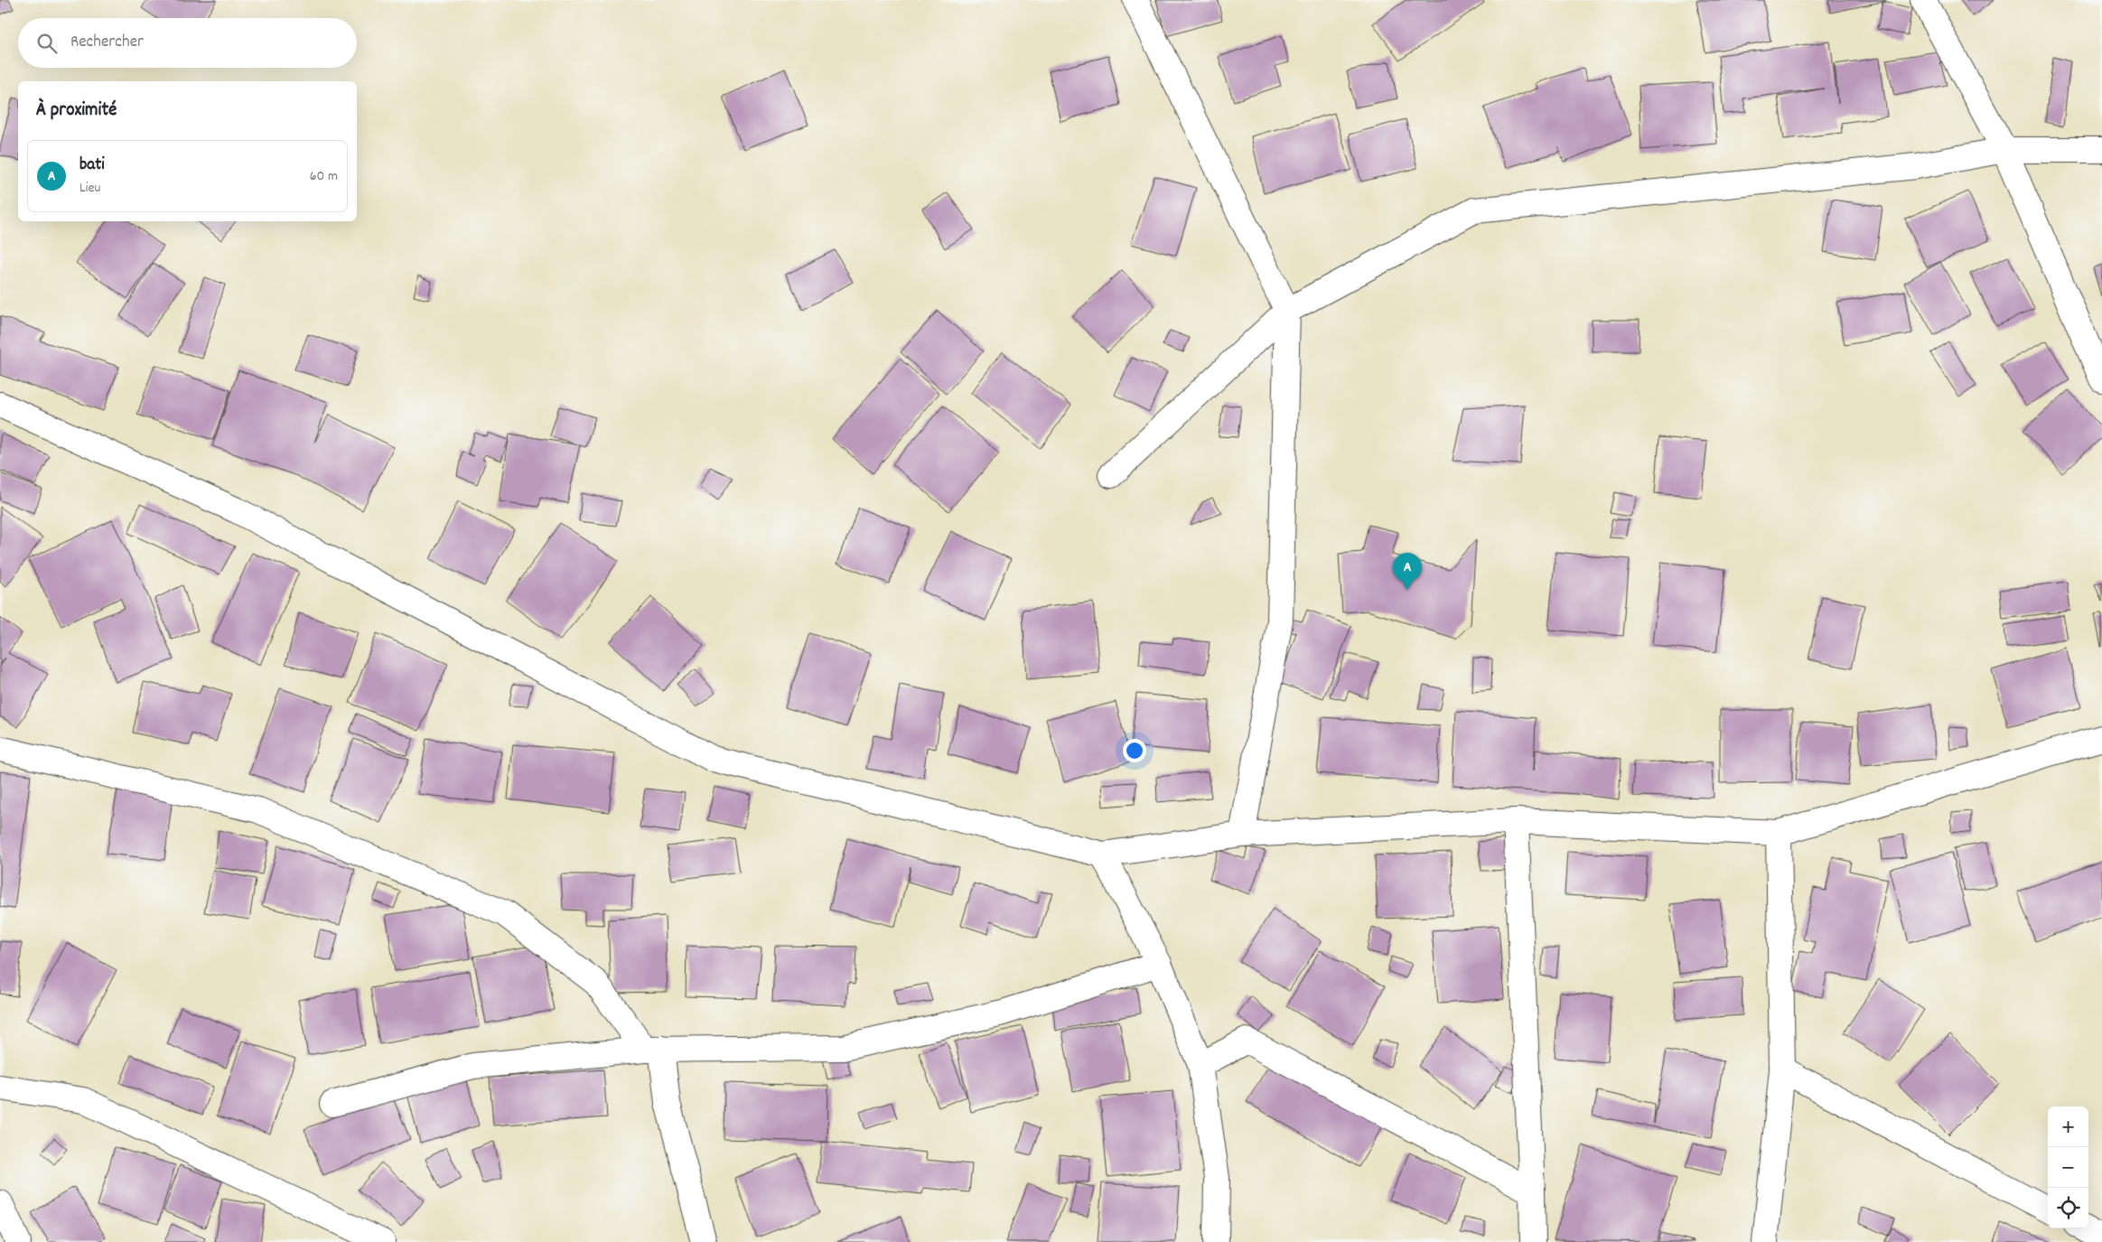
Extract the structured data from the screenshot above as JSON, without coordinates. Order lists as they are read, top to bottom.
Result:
{
  "page": {
    "search": "Rechercher",
    "heading": "À proximité",
    "list": [
      {
        "mark": "A",
        "name": "bati",
        "note": "Lieu",
        "value": "60 m"
      }
    ],
    "pins": "A",
    "map_buttons": ["+", "−"]
  }
}
